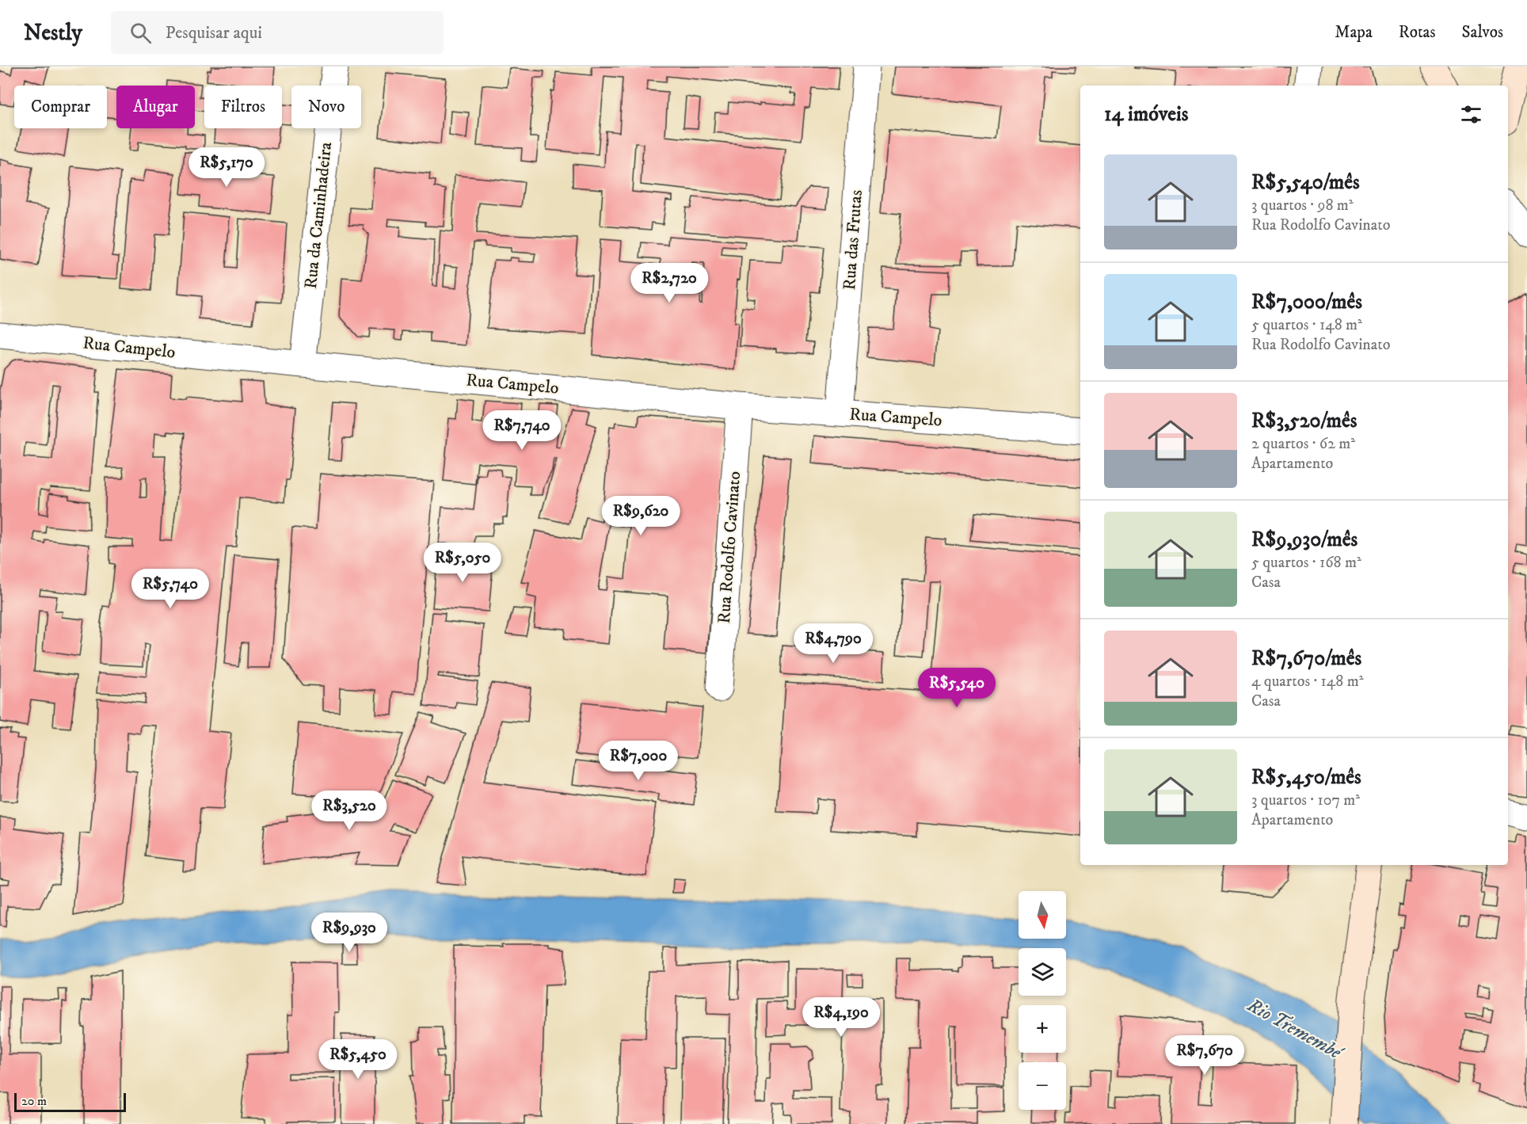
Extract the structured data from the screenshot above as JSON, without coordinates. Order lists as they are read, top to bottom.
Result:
{
  "streets": {
    "street": [
      "Rua da Caminhadeira",
      "Rua das Frutas",
      "Rua Campelo",
      "Rua Rodolfo Cavinato"
    ]
  },
  "crossings": [
    ["Rua da Caminhadeira", "Rua Campelo"],
    ["Rua das Frutas", "Rua Campelo"],
    ["Rua Campelo", "Rua Rodolfo Cavinato"]
  ],
  "water": ["Rio Tremembé"],
  "scale_bar": "20 m",
  "north": "bottom",
  "page": {
    "header": "Nestly",
    "search": "Pesquisar aqui",
    "nav": ["Mapa", "Rotas", "Salvos"],
    "chip": [
      "Comprar",
      "Alugar",
      "Filtros",
      "Novo"
    ],
    "heading": "14 imóveis",
    "list": [
      {
        "name": "R$5,540/mês",
        "note": "3 quartos · 98 m² · Rua Rodolfo Cavinato"
      },
      {
        "name": "R$7,000/mês",
        "note": "5 quartos · 148 m² · Rua Rodolfo Cavinato"
      },
      {
        "name": "R$3,520/mês",
        "note": "2 quartos · 62 m² · Apartamento"
      },
      {
        "name": "R$9,930/mês",
        "note": "5 quartos · 168 m² · Casa"
      },
      {
        "name": "R$7,670/mês",
        "note": "4 quartos · 148 m² · Casa"
      },
      {
        "name": "R$5,450/mês",
        "note": "3 quartos · 107 m² · Apartamento"
      }
    ],
    "price": [
      "R$5,170",
      "R$2,720",
      "R$7,740",
      "R$9,620",
      "R$5,050",
      "R$5,740",
      "R$4,790",
      "R$5,540",
      "R$7,000",
      "R$3,520",
      "R$9,930",
      "R$4,190",
      "R$7,670",
      "R$5,450"
    ],
    "map_buttons": ["+", "−"],
    "scale": "20 m"
  }
}
